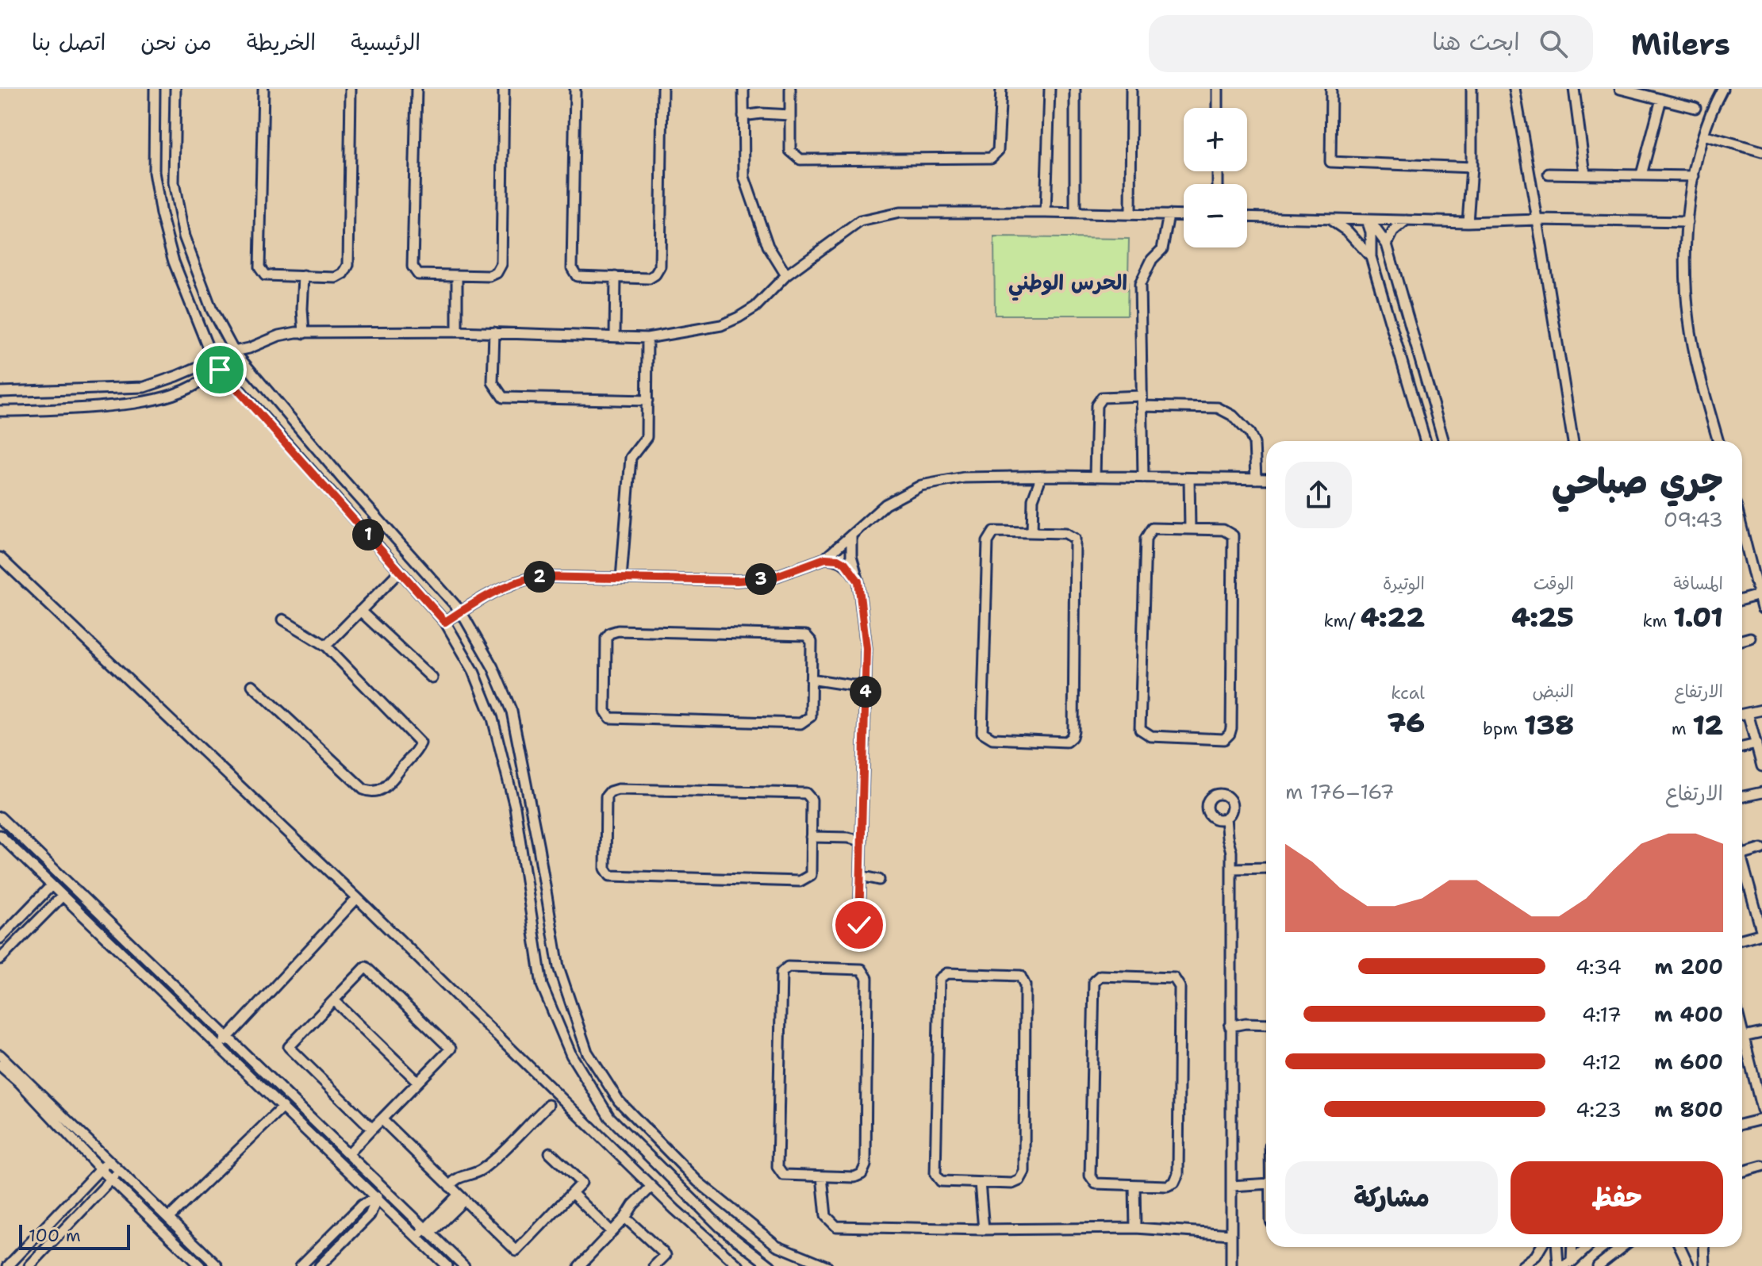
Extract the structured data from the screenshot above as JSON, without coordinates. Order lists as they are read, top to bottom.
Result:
{
  "districts": ["الحرس الوطني"],
  "scale_bar": "100 m",
  "page": {
    "header": "Milers",
    "search": "ابحث هنا",
    "nav": [
      "الرئيسية",
      "الخريطة",
      "من نحن",
      "اتصل بنا"
    ],
    "map_buttons": ["+", "−"],
    "heading": ["جري صباحي", "09:43"],
    "pins": [
      "1",
      "2",
      "3",
      "4"
    ],
    "stats": [
      ["المسافة", "1.01 km"],
      ["الوقت", "4:25"],
      ["الوتيرة", "4:22 /km"],
      ["الارتفاع", "12 m"],
      ["النبض", "138 bpm"],
      ["kcal", "76"]
    ],
    "chart": ["الارتفاع", "167–176 m"],
    "list": [
      {
        "name": "200 m",
        "note": "4:34"
      },
      {
        "name": "400 m",
        "note": "4:17"
      },
      {
        "name": "600 m",
        "note": "4:12"
      },
      {
        "name": "800 m",
        "note": "4:23"
      }
    ],
    "buttons": ["حفظ", "مشاركة"],
    "scale": "100 m"
  }
}
